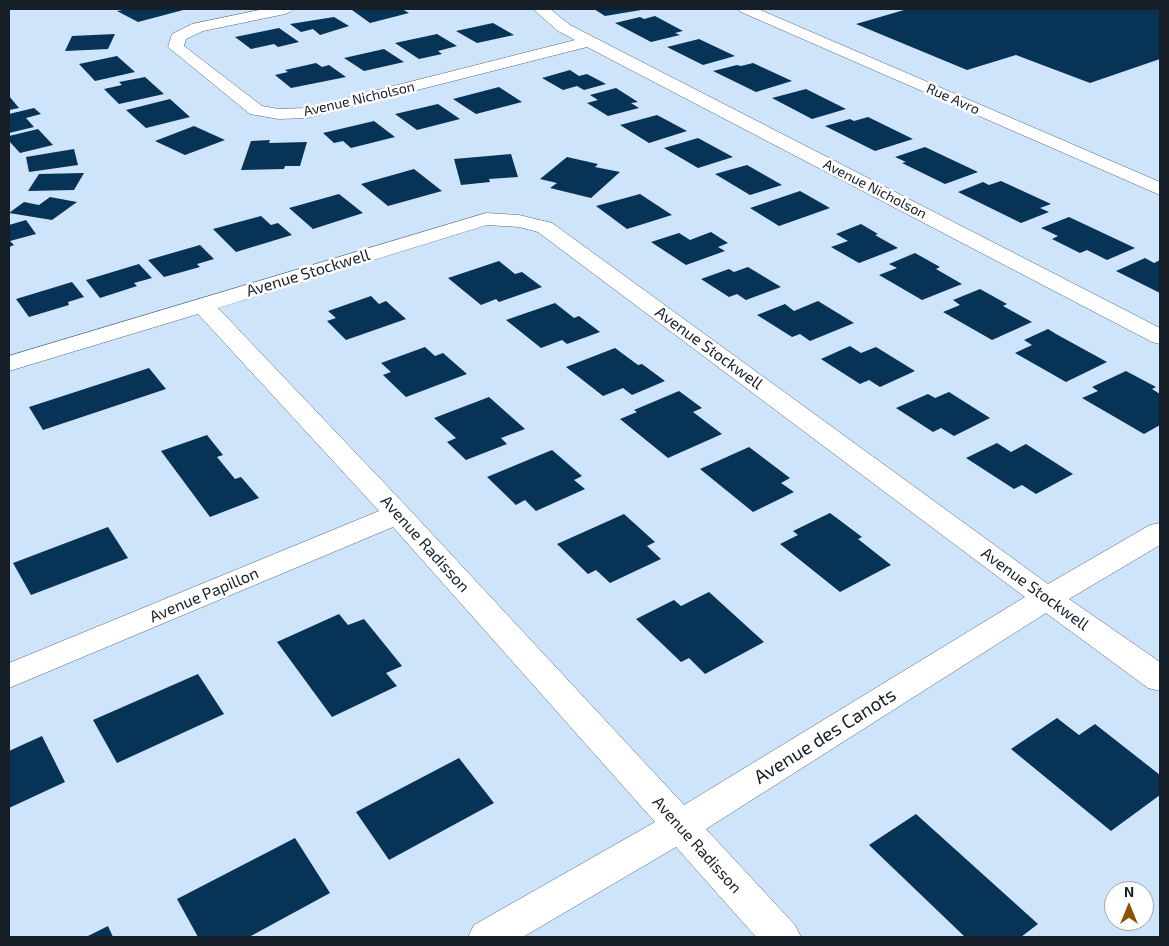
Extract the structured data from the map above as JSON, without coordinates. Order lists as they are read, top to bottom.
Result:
{
  "streets": {
    "street": [
      "Avenue Nicholson",
      "Rue Avro",
      "Avenue Stockwell",
      "Avenue Radisson",
      "Avenue Papillon",
      "Avenue des Canots"
    ]
  },
  "crossings": [
    ["Avenue Stockwell", "Avenue Radisson"],
    ["Avenue Stockwell", "Avenue des Canots"],
    ["Avenue Radisson", "Avenue Papillon"],
    ["Avenue Radisson", "Avenue des Canots"]
  ],
  "north": "top"
}
